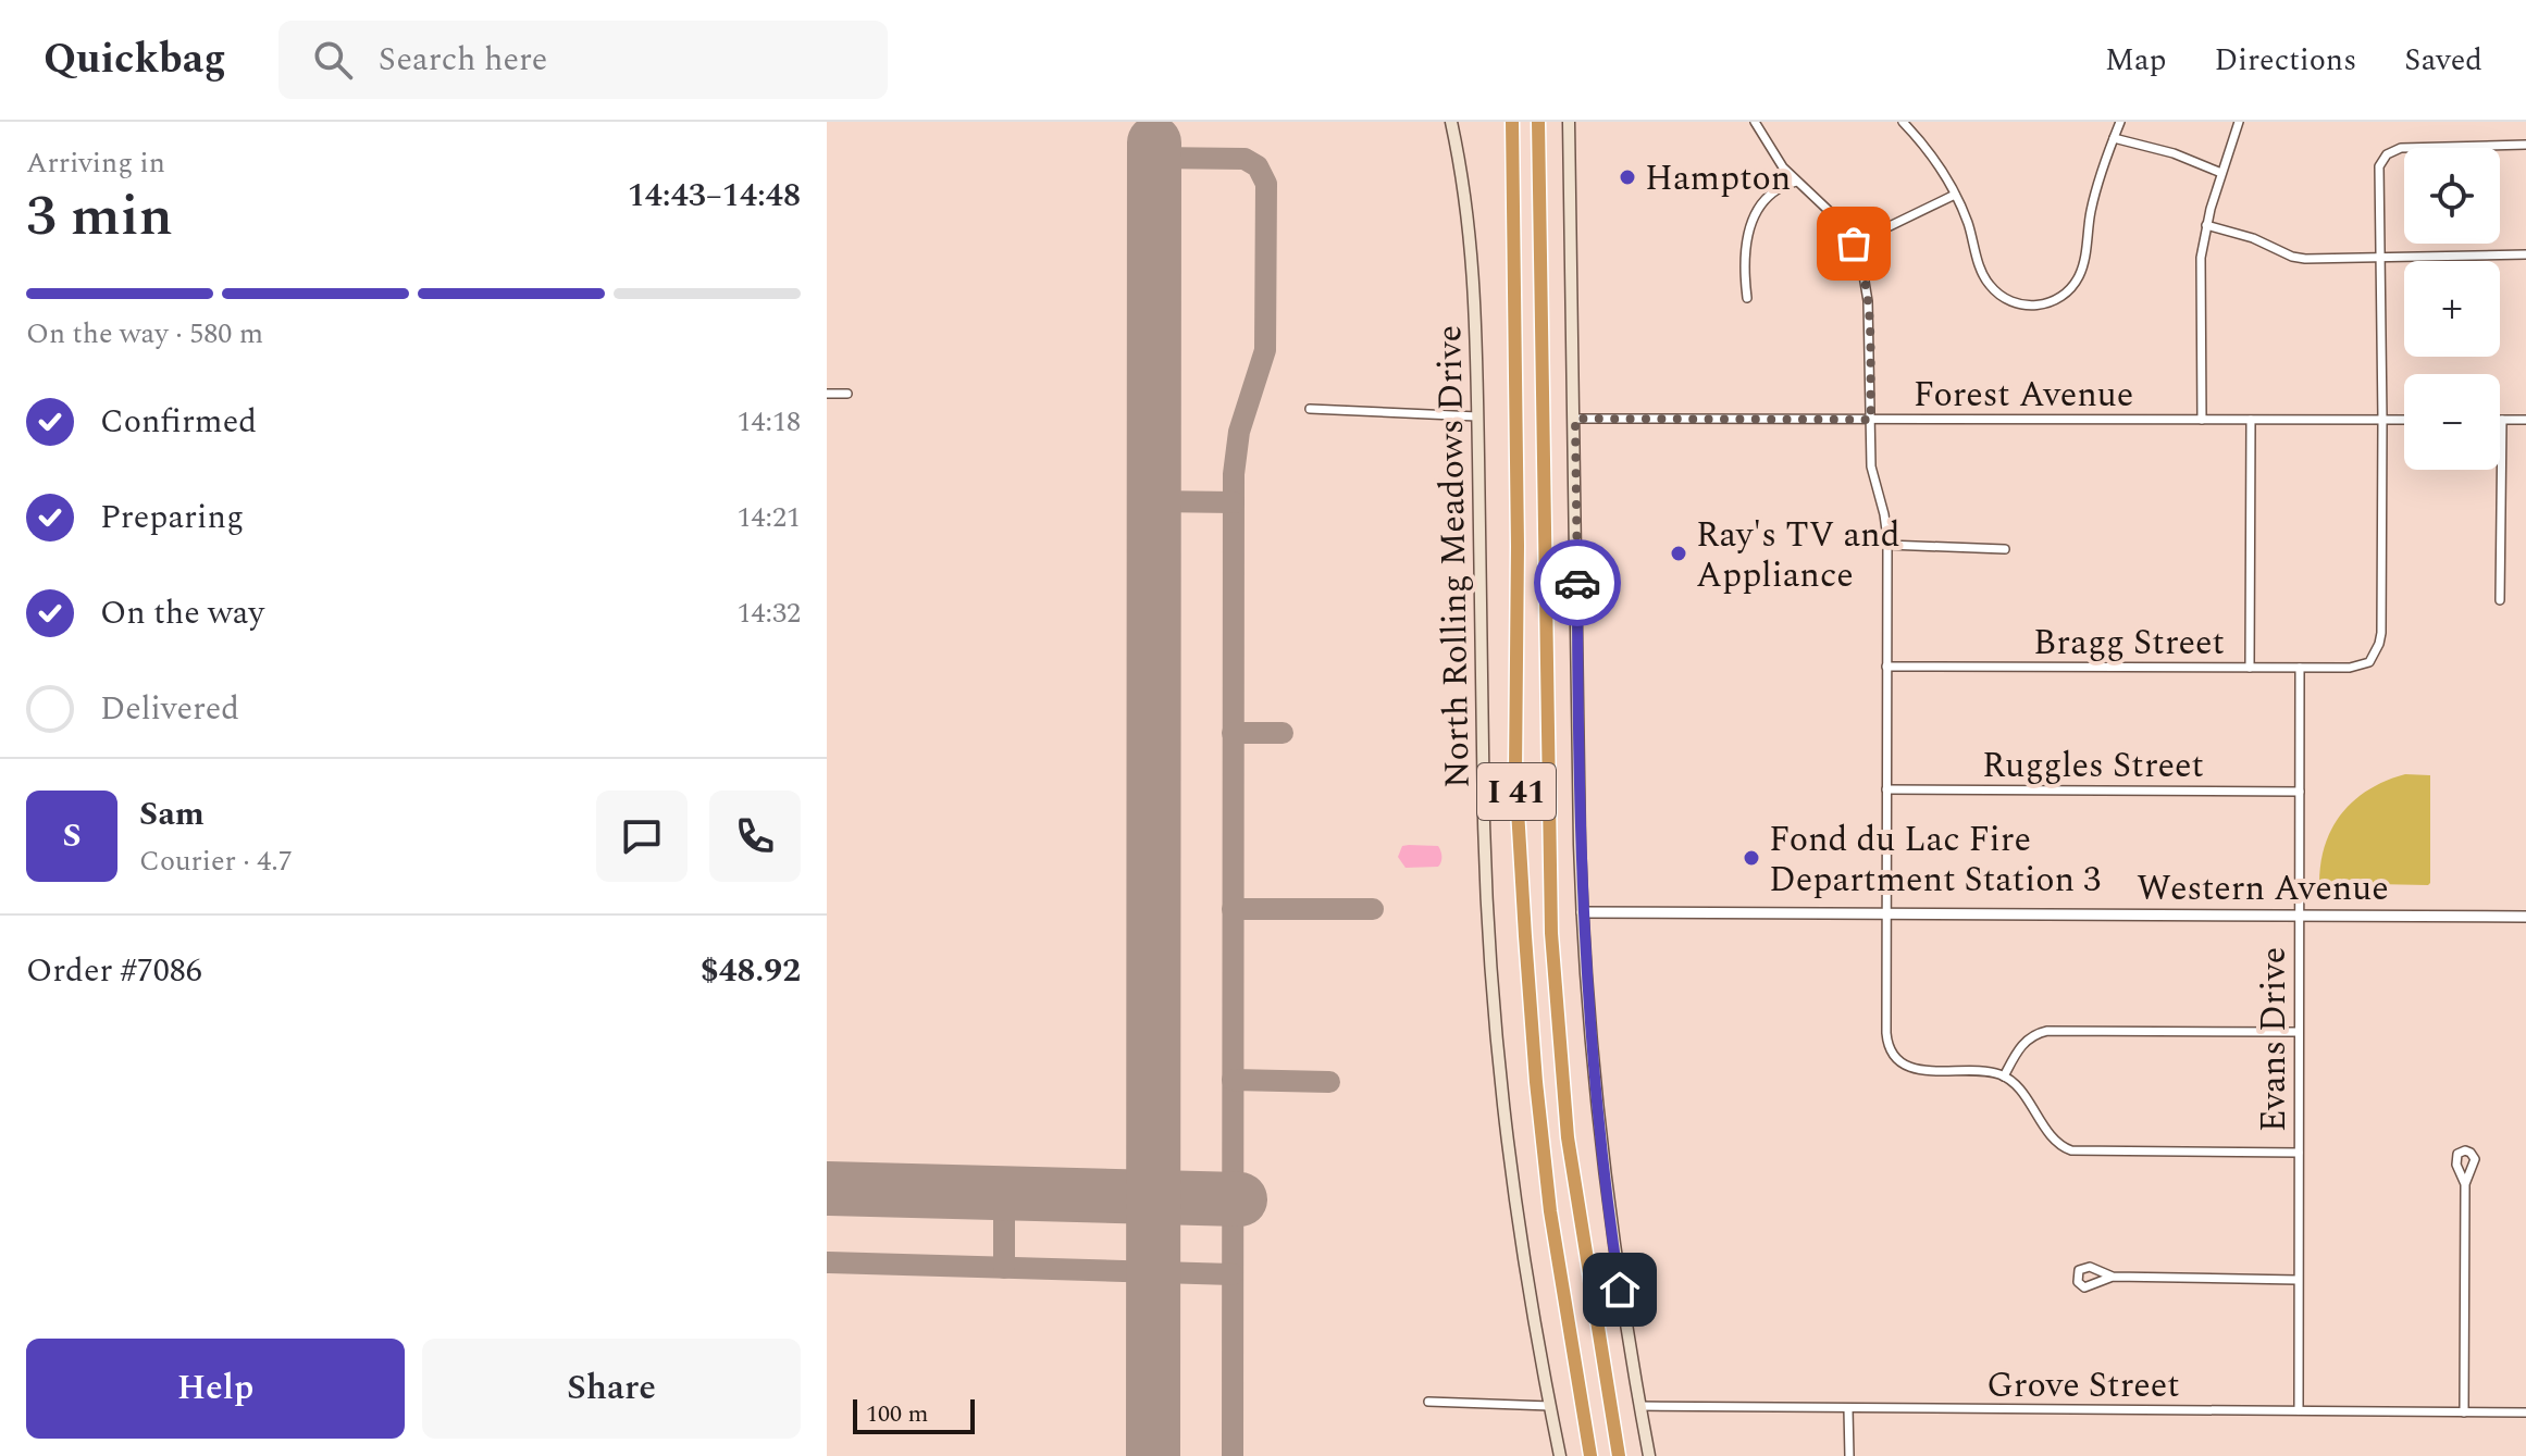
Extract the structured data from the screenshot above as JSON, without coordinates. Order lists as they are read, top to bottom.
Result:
{
  "streets": {
    "highway": ["I 41"],
    "main road": ["North Rolling Meadows Drive"],
    "street": [
      "Forest Avenue",
      "Bragg Street",
      "Ruggles Street",
      "Western Avenue",
      "Evans Drive",
      "Grove Street"
    ]
  },
  "crossings": [
    ["Forest Avenue", "Bragg Street"],
    ["Bragg Street", "Evans Drive"],
    ["Ruggles Street", "Evans Drive"],
    ["Western Avenue", "Evans Drive"],
    ["Evans Drive", "Grove Street"]
  ],
  "places": ["Hampton", "Ray's TV and Appliance", "Fond du Lac Fire Department Station 3"],
  "scale_bar": "100 m",
  "page": {
    "header": "Quickbag",
    "search": "Search here",
    "nav": ["Map", "Directions", "Saved"],
    "heading": ["3 min", "Arriving in", "14:43–14:48"],
    "panel": [
      "Sam",
      "Courier · 4.7",
      "Order #7086",
      "$48.92"
    ],
    "map_buttons": ["+", "−"],
    "bar": "On the way · 580 m",
    "list": [
      ["Confirmed", "14:18"],
      ["Preparing", "14:21"],
      ["On the way", "14:32"],
      "Delivered"
    ],
    "round": "S",
    "buttons": ["Help", "Share"],
    "scale": "100 m"
  }
}
